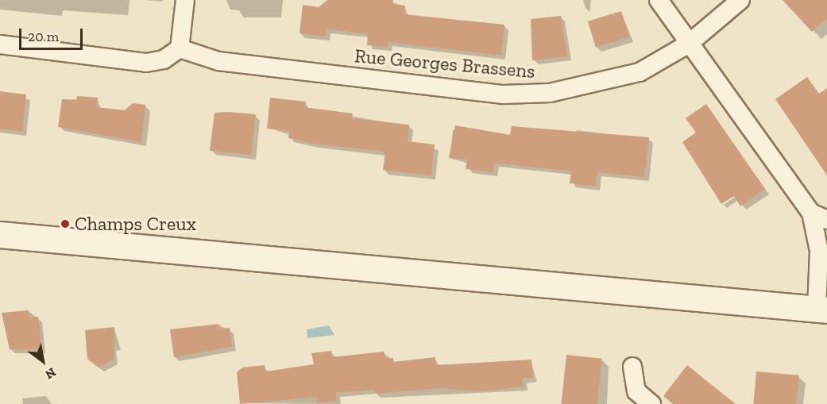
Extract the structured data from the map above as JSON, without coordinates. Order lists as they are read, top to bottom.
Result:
{
  "streets": {
    "street": ["Rue Georges Brassens"]
  },
  "places": ["Champs Creux"],
  "scale_bar": "20 m",
  "north": "bottom right"
}
